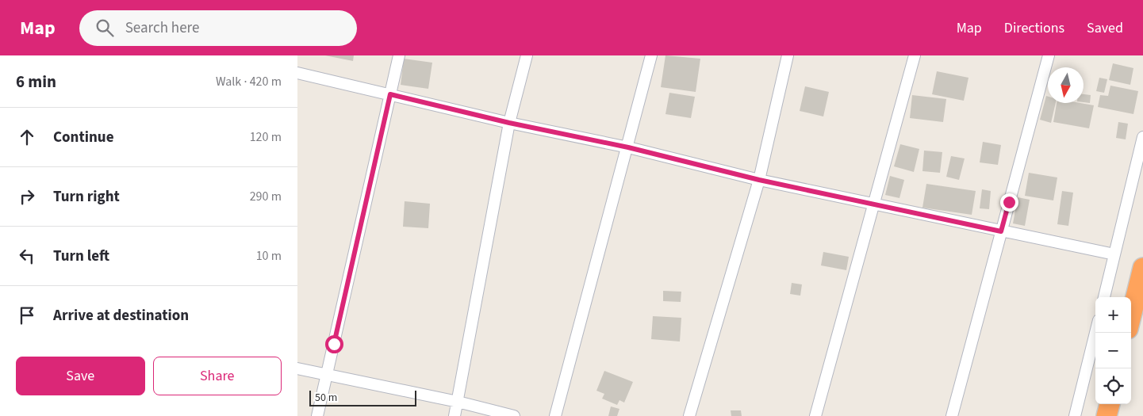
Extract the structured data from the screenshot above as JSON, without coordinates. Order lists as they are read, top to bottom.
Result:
{
  "scale_bar": "50 m",
  "north": "bottom",
  "page": {
    "header": "Map",
    "search": "Search here",
    "nav": ["Map", "Directions", "Saved"],
    "heading": ["6 min", "Walk · 420 m"],
    "list": [
      ["Continue", "120 m"],
      ["Turn right", "290 m"],
      ["Turn left", "10 m"],
      "Arrive at destination"
    ],
    "map_buttons": ["+", "−"],
    "buttons": ["Save", "Share"],
    "scale": "50 m"
  }
}
